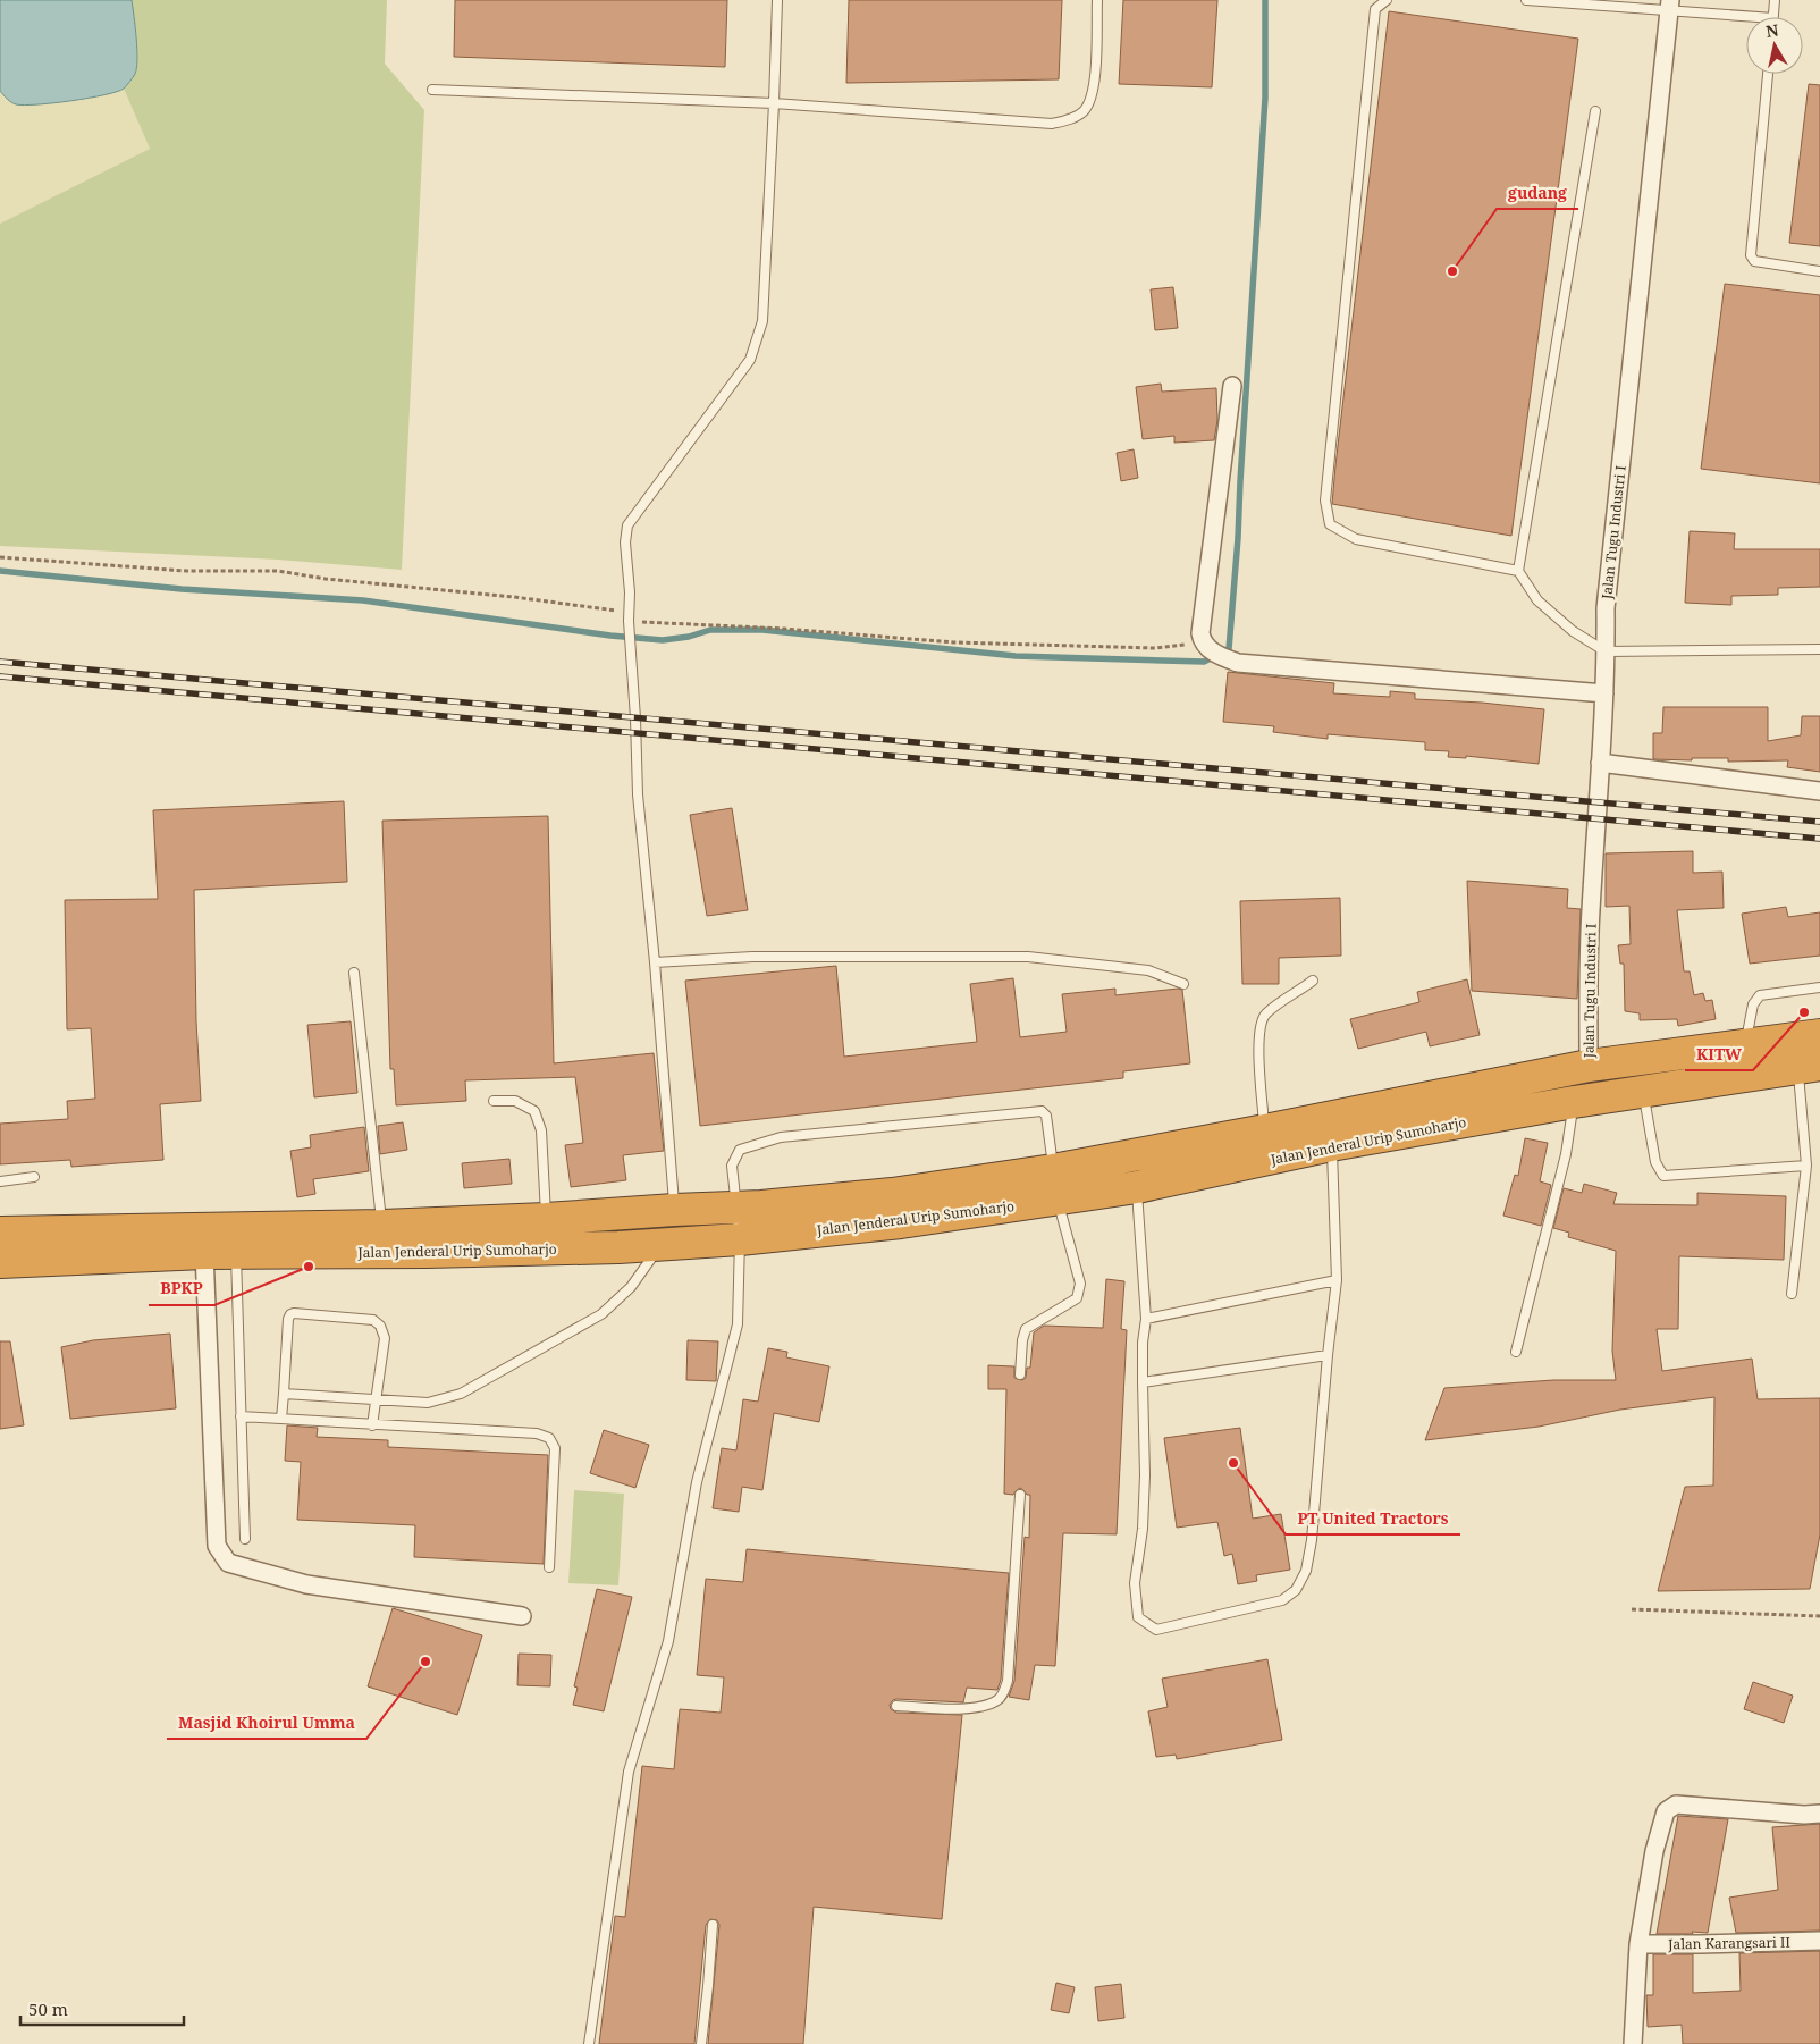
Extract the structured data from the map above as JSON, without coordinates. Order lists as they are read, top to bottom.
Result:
{
  "streets": {
    "highway": ["Jalan Jenderal Urip Sumoharjo"],
    "street": ["Jalan Tugu Industri I", "Jalan Karangsari II"]
  },
  "crossings": [
    ["Jalan Tugu Industri I", "Jalan Jenderal Urip Sumoharjo"]
  ],
  "places": [
    "gudang",
    "KITW",
    "BPKP",
    "PT United Tractors",
    "Masjid Khoirul Umma"
  ],
  "scale_bar": "50 m",
  "north": "top"
}
